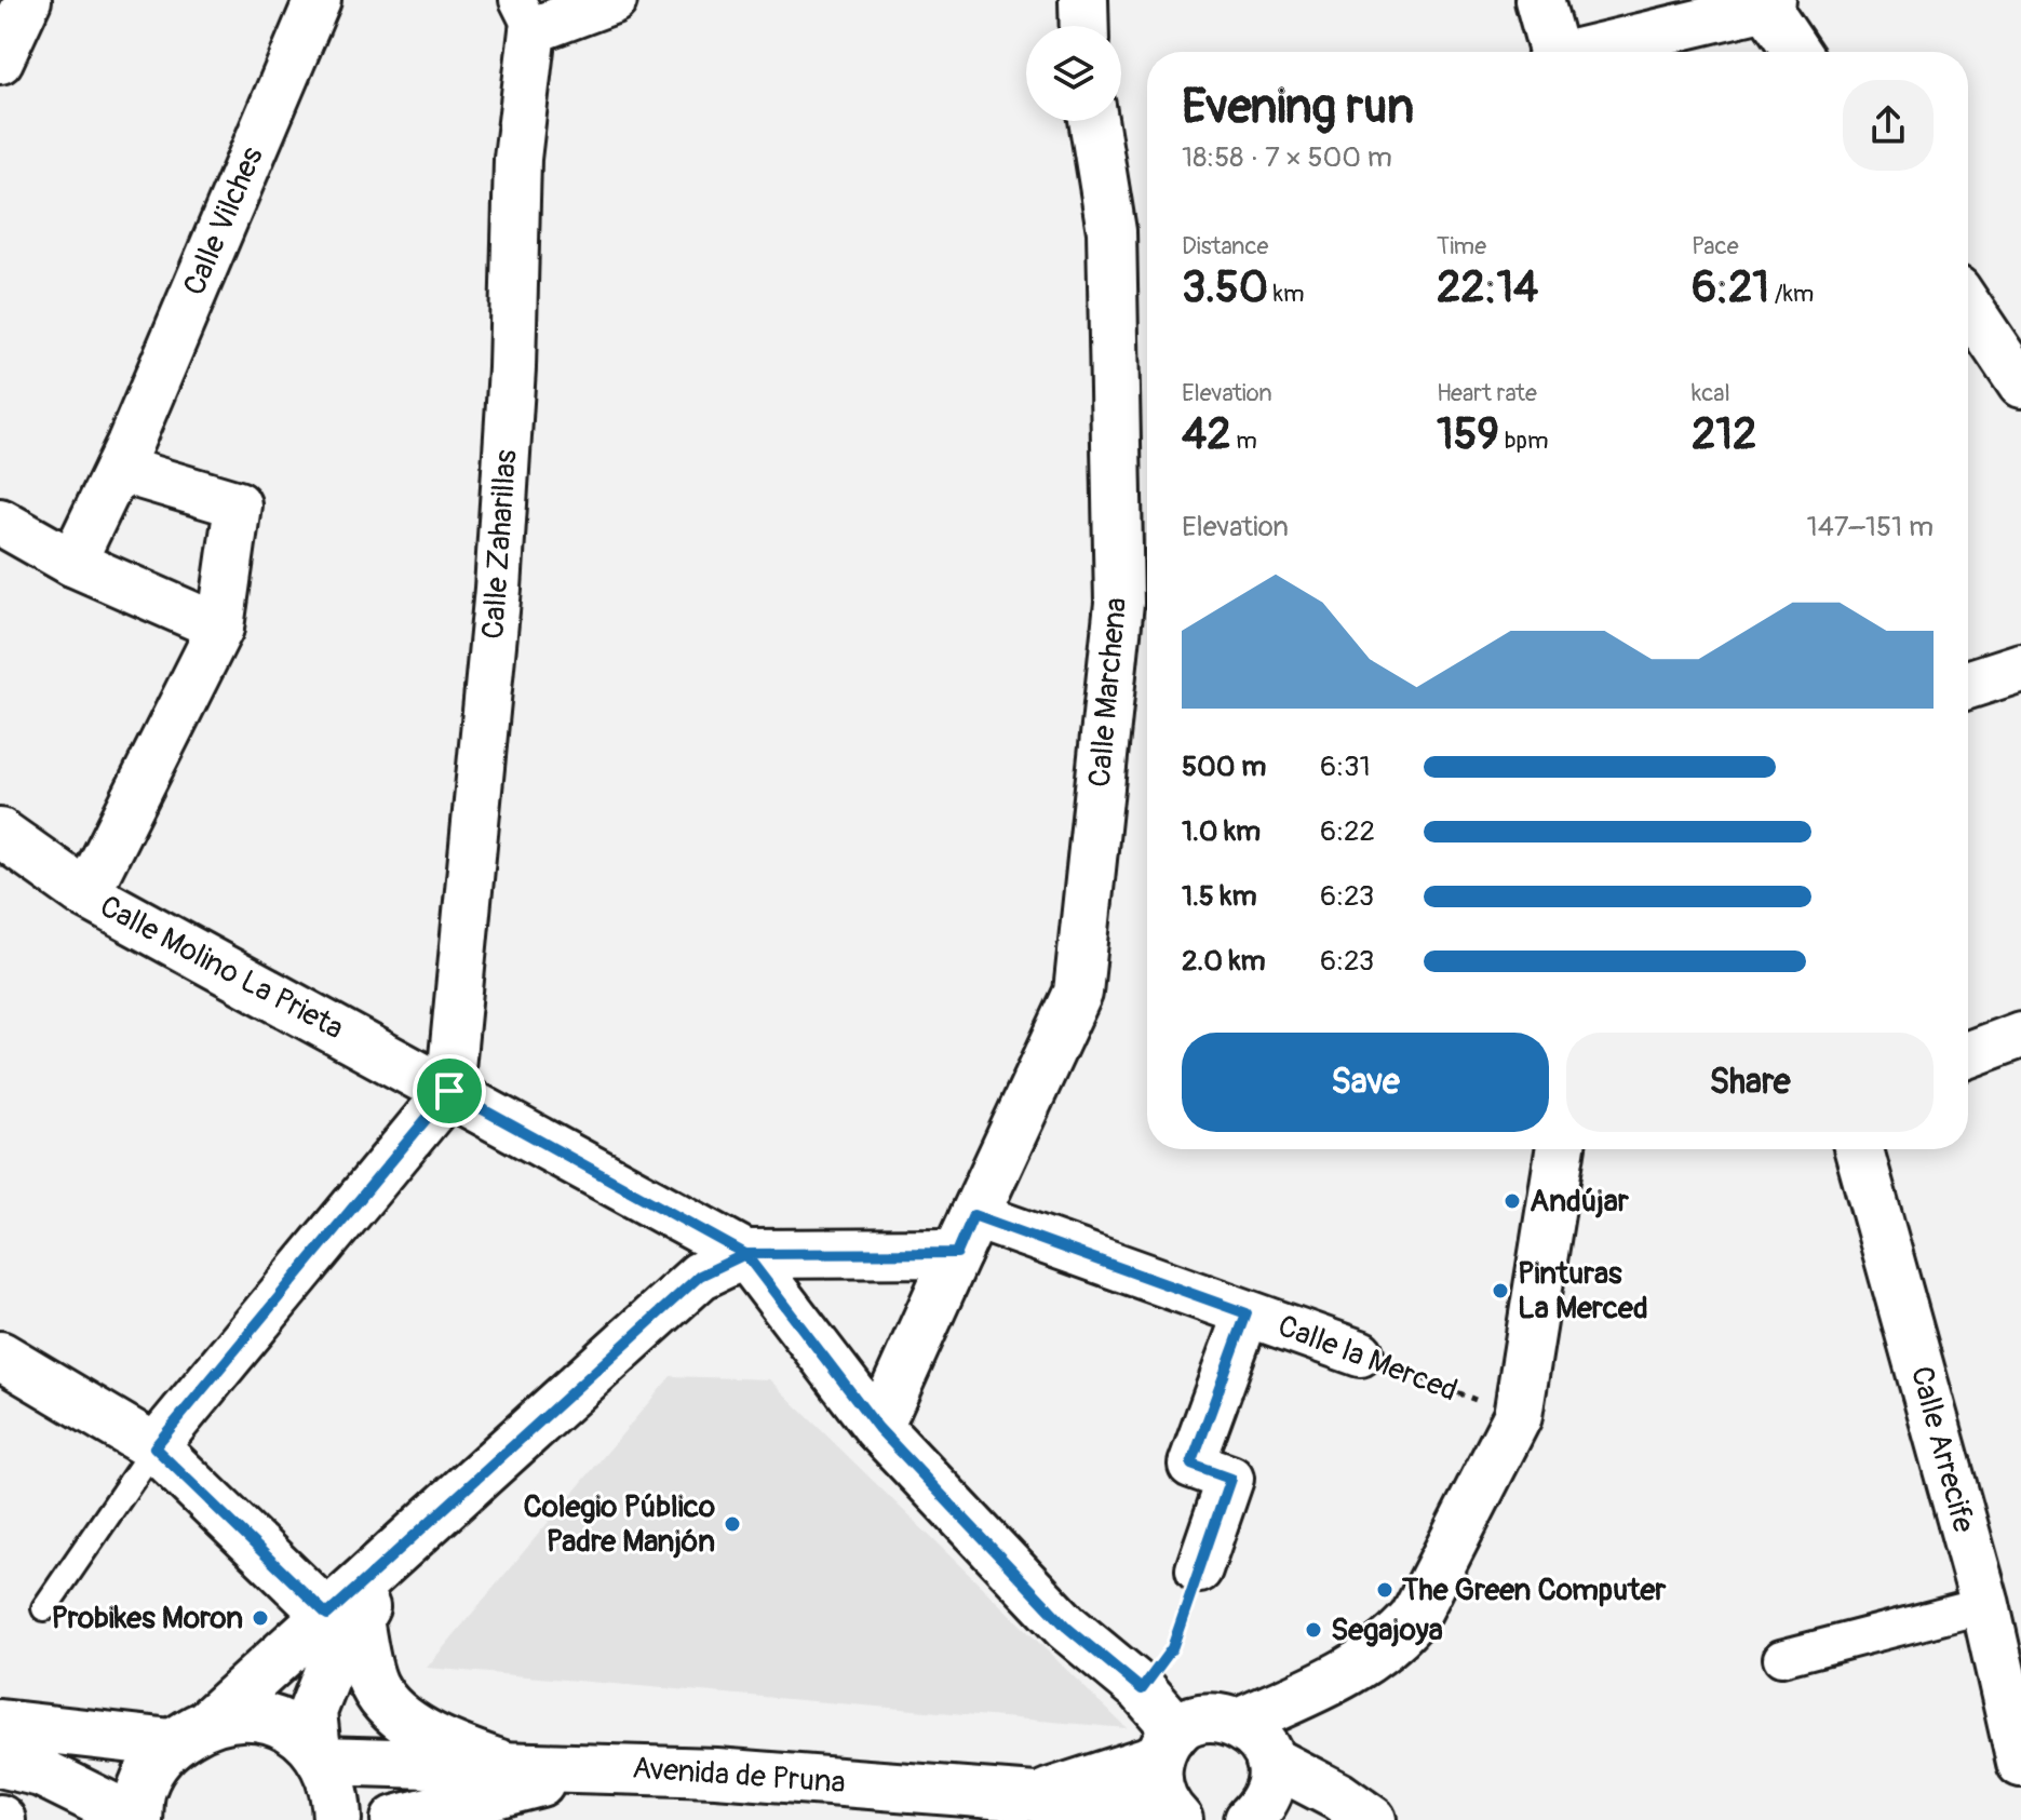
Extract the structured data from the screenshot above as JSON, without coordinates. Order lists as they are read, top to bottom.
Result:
{
  "streets": {
    "street": [
      "Calle Vilches",
      "Calle Zaharillas",
      "Calle Marchena",
      "Calle Molino La Prieta",
      "Calle la Merced",
      "Calle Arrecife",
      "Avenida de Pruna"
    ]
  },
  "crossings": [
    ["Calle Zaharillas", "Calle Molino La Prieta"],
    ["Calle Marchena", "Calle la Merced"]
  ],
  "places": [
    "Andújar",
    "Pinturas La Merced",
    "Colegio Público Padre Manjón",
    "The Green Computer",
    "Probikes Moron",
    "Segajoya"
  ],
  "page": {
    "heading": ["Evening run", "18:58 · 7 × 500 m"],
    "stats": [
      ["Distance", "3.50 km"],
      ["Time", "22:14"],
      ["Pace", "6:21 /km"],
      ["Elevation", "42 m"],
      ["Heart rate", "159 bpm"],
      ["kcal", "212"]
    ],
    "chart": ["Elevation", "147–151 m"],
    "list": [
      {
        "name": "500 m",
        "note": "6:31"
      },
      {
        "name": "1.0 km",
        "note": "6:22"
      },
      {
        "name": "1.5 km",
        "note": "6:23"
      },
      {
        "name": "2.0 km",
        "note": "6:23"
      }
    ],
    "buttons": ["Save", "Share"]
  }
}
